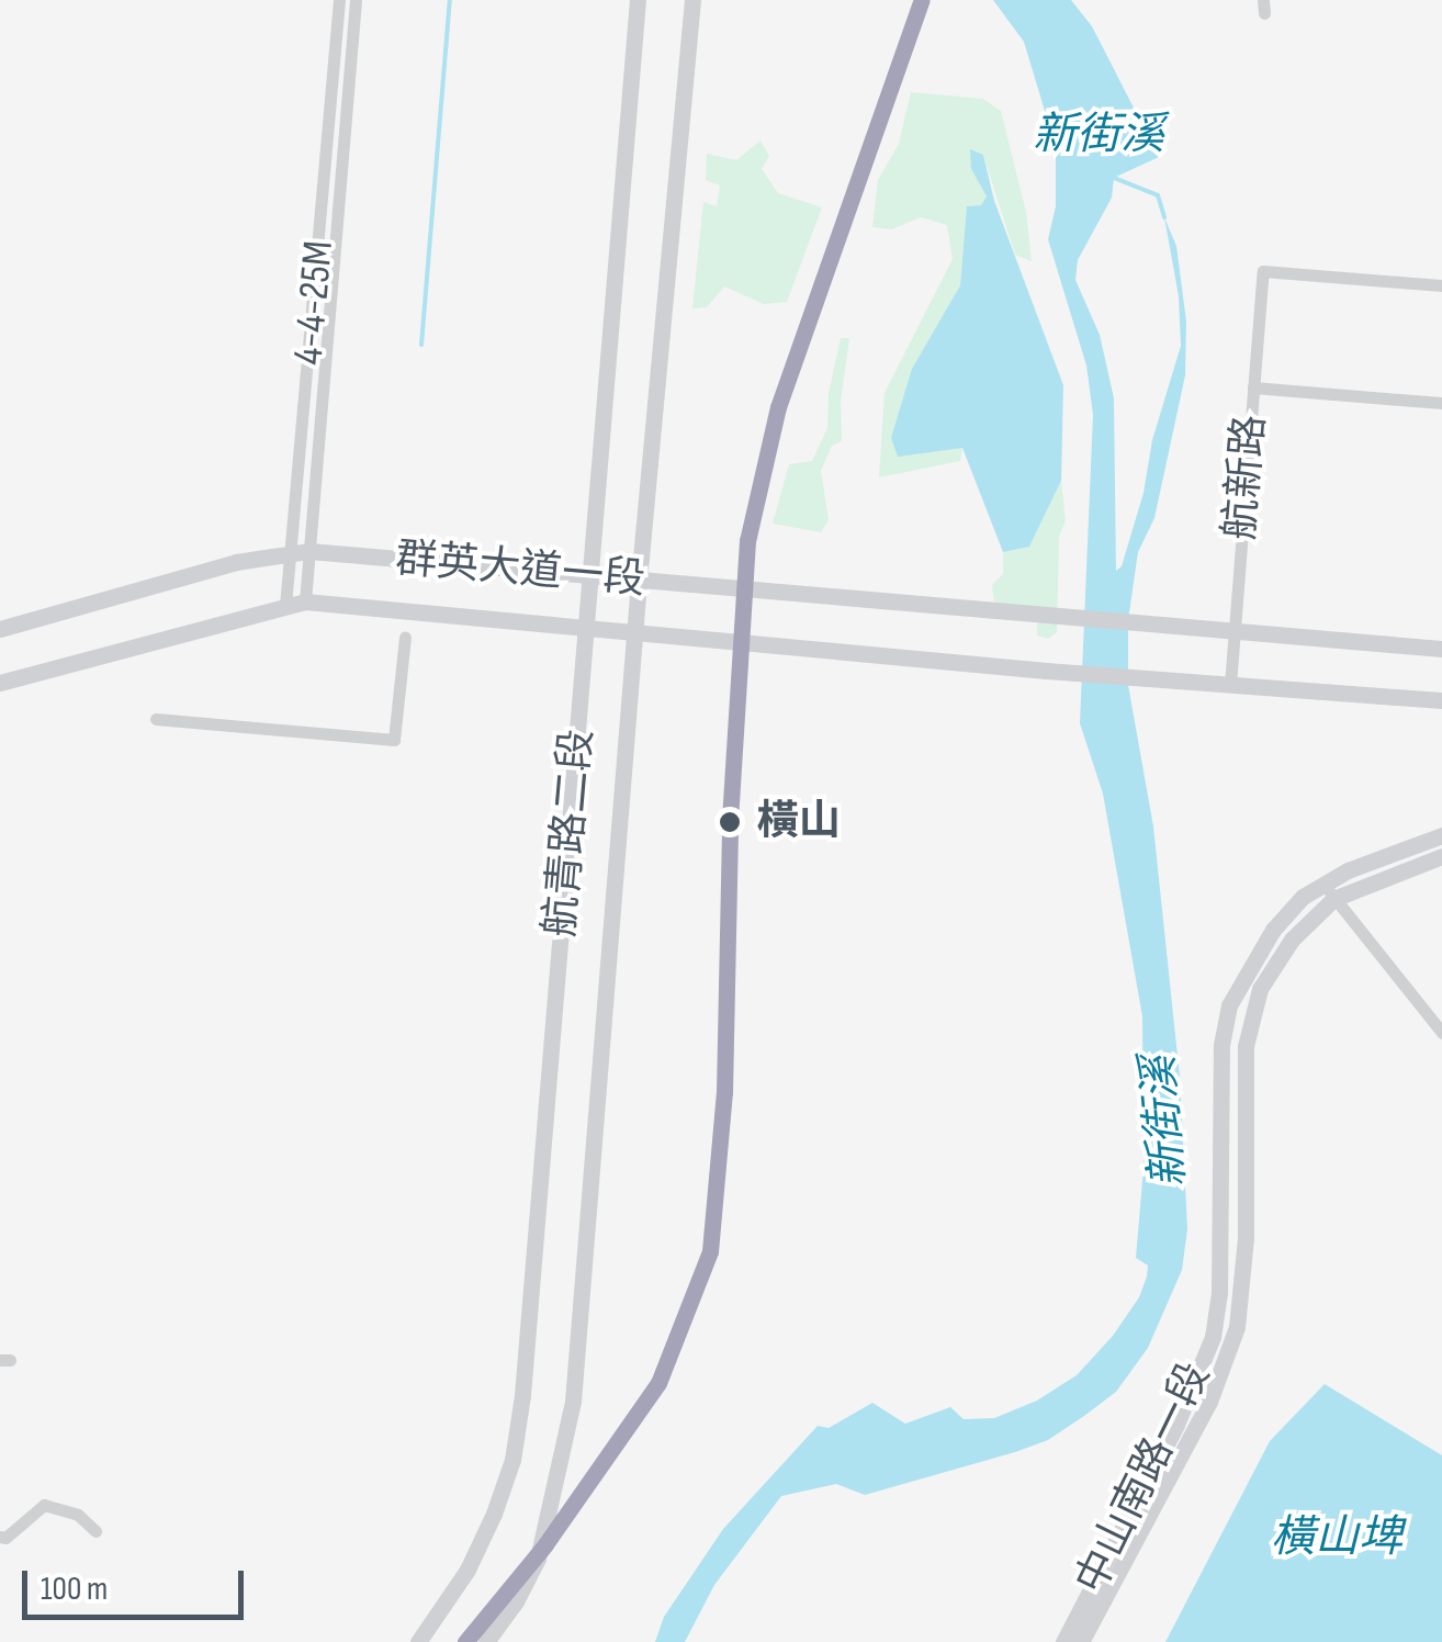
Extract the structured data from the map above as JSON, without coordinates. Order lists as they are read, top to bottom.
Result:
{
  "streets": {
    "street": [
      "4-4-25M",
      "航新路",
      "群英大道一段",
      "航青路二段",
      "中山南路一段"
    ]
  },
  "crossings": [
    ["4-4-25M", "群英大道一段"],
    ["航新路", "群英大道一段"],
    ["群英大道一段", "航青路二段"]
  ],
  "water": ["新街溪", "橫山埤"],
  "places": ["橫山"],
  "scale_bar": "100 m"
}
